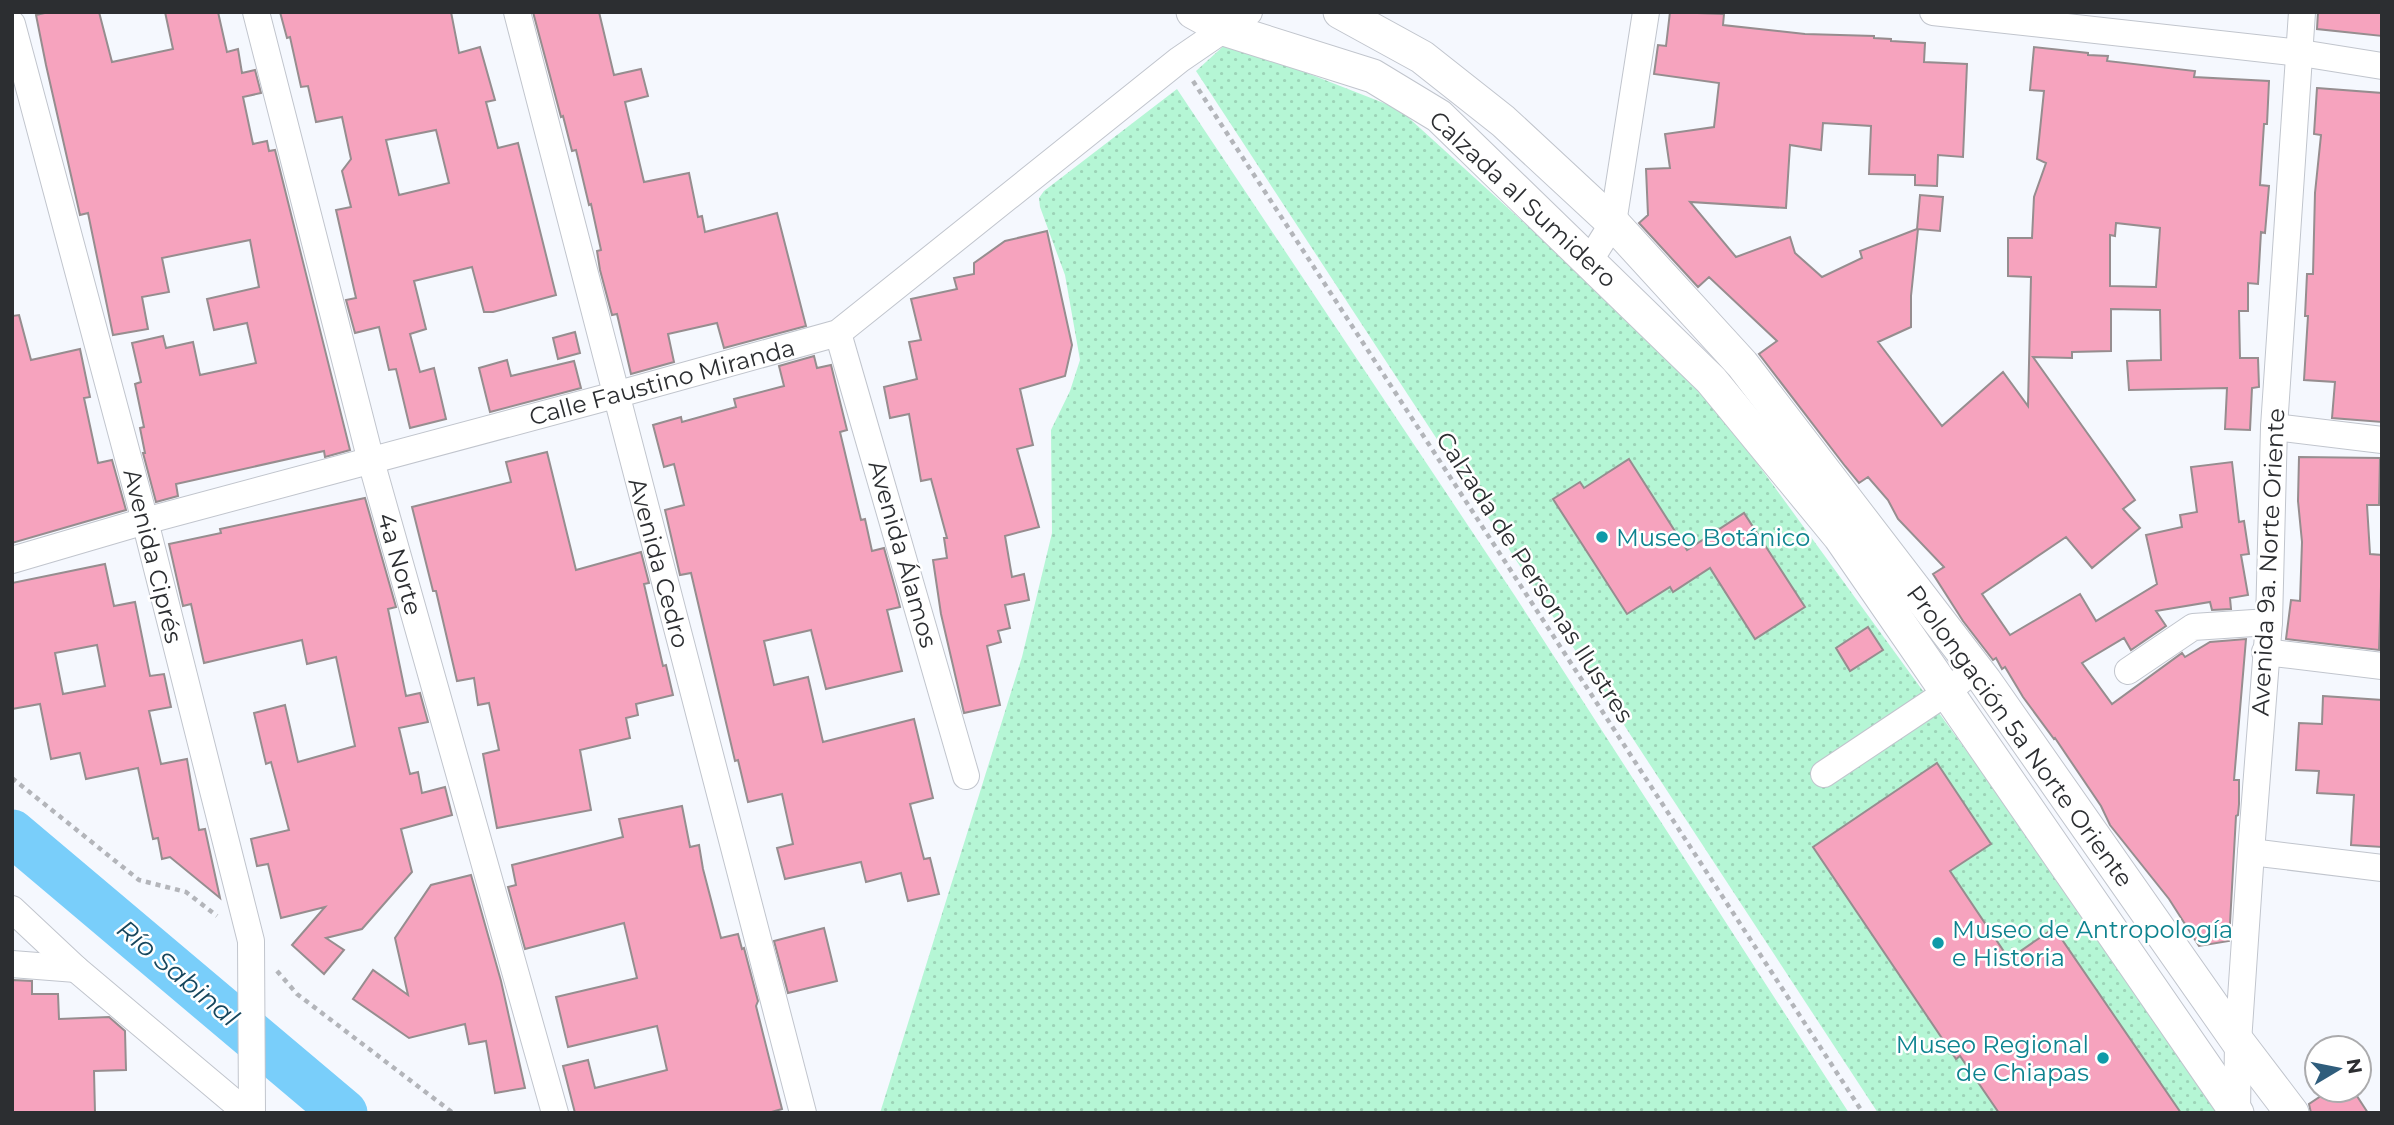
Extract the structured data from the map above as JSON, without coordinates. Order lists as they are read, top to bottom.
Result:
{
  "streets": {
    "main road": ["Calzada al Sumidero", "Prolongación 5a Norte Oriente"],
    "street": [
      "Calle Faustino Miranda",
      "Avenida Álamos",
      "Avenida Ciprés",
      "Avenida 9a. Norte Oriente",
      "Avenida Cedro",
      "4a Norte"
    ],
    "path": ["Calzada de Personas Ilustres"]
  },
  "crossings": [
    ["Calzada al Sumidero", "Calle Faustino Miranda"],
    ["Calzada al Sumidero", "Prolongación 5a Norte Oriente"],
    ["Calle Faustino Miranda", "Avenida Álamos"],
    ["Calle Faustino Miranda", "Avenida Ciprés"],
    ["Calle Faustino Miranda", "Avenida Cedro"],
    ["Calle Faustino Miranda", "4a Norte"],
    ["Calle Faustino Miranda", "Calzada de Personas Ilustres"],
    ["Avenida 9a. Norte Oriente", "Prolongación 5a Norte Oriente"]
  ],
  "water": ["Río Sabinal"],
  "places": ["Museo Botánico", "Museo de Antropología e Historia", "Museo Regional de Chiapas"],
  "north": "right"
}
